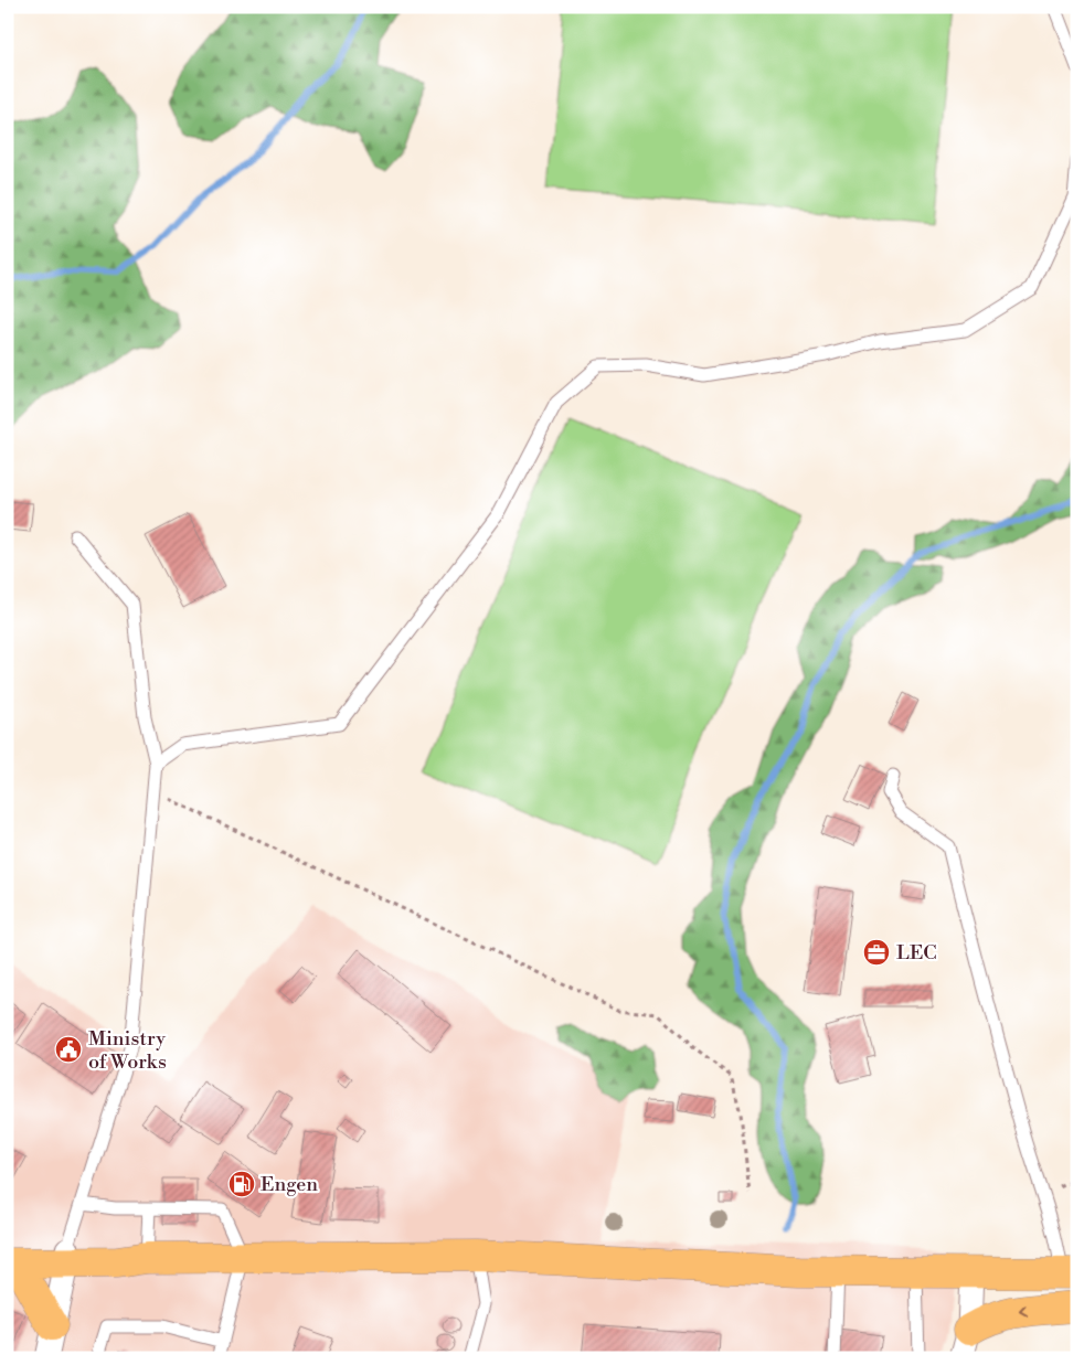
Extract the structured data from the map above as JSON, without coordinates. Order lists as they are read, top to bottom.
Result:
{
  "places": {
    "office": ["LEC"],
    "public building": ["Ministry of Works"],
    "fuel station": ["Engen"]
  }
}
